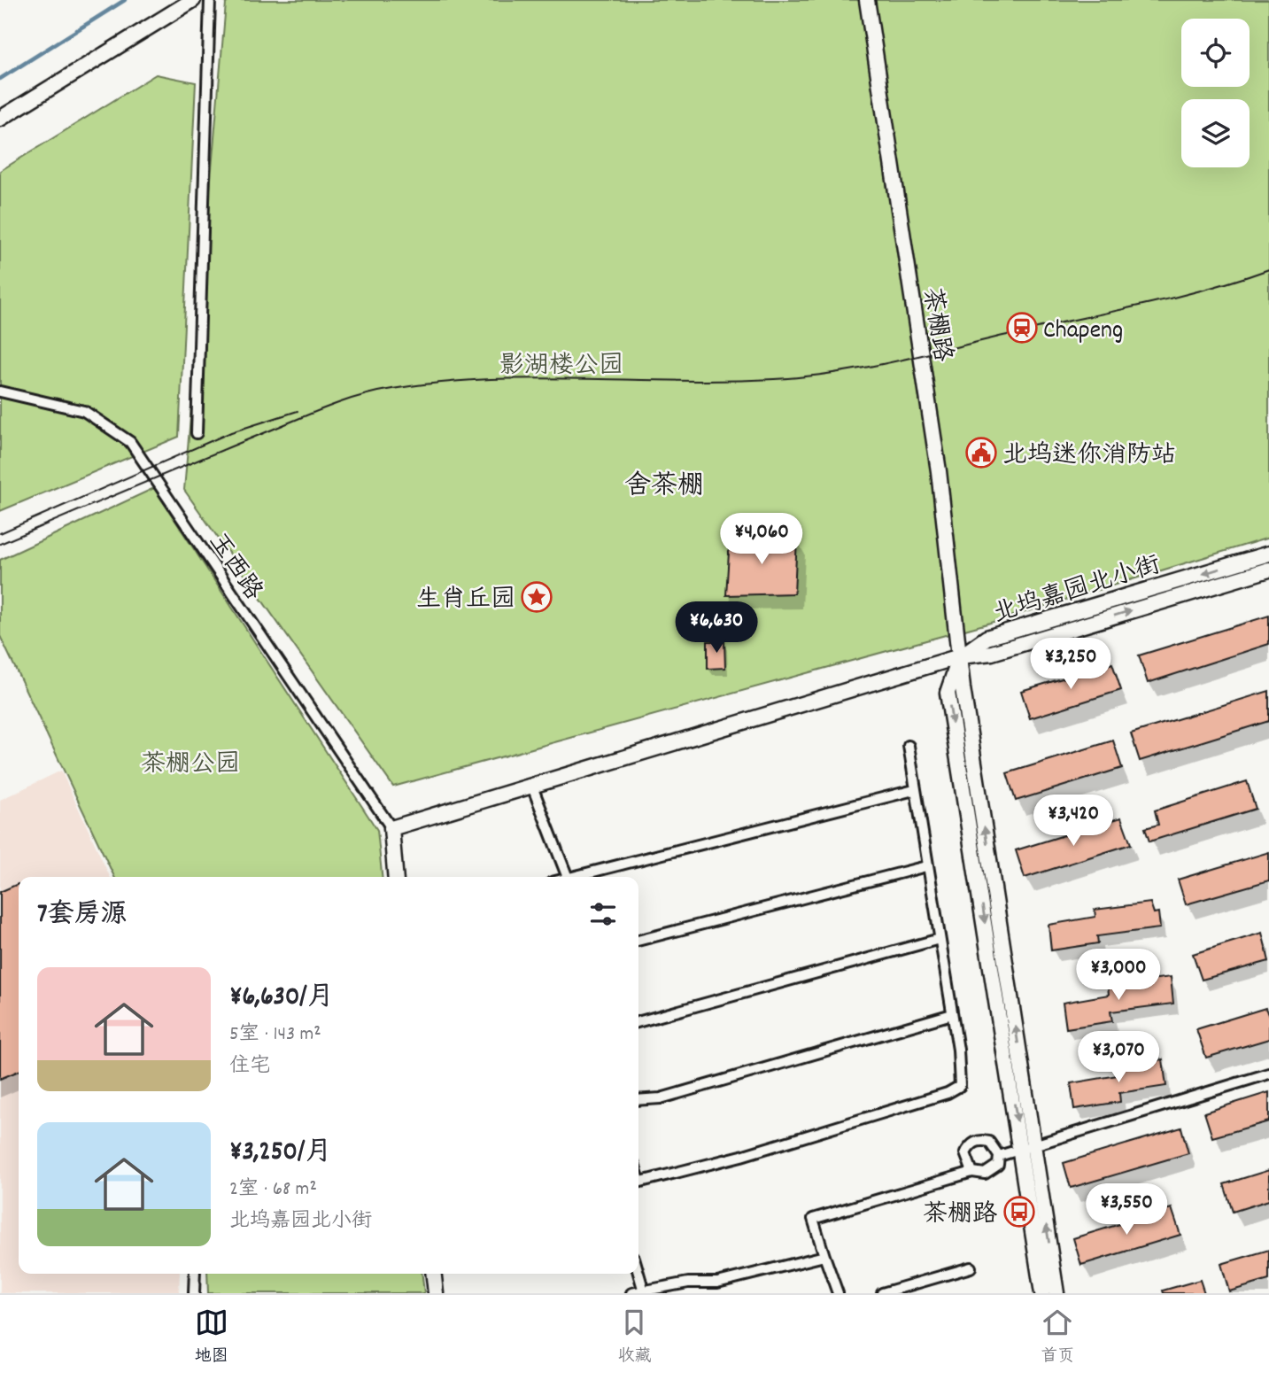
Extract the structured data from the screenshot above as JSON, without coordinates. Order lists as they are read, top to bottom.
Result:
{
  "streets": {
    "street": ["茶棚路", "玉西路", "北坞嘉园北小街"]
  },
  "crossings": [
    ["茶棚路", "北坞嘉园北小街"]
  ],
  "districts": ["舍茶棚"],
  "parks": ["影湖楼公园", "茶棚公园"],
  "places": {
    "station": ["Chapeng"],
    "public building": ["北坞迷你消防站"],
    "place": ["生肖丘园"],
    "bus stop": ["茶棚路"]
  },
  "page": {
    "price": [
      "¥4,060",
      "¥6,630",
      "¥3,250",
      "¥3,420",
      "¥3,000",
      "¥3,070",
      "¥3,550"
    ],
    "heading": "7套房源",
    "list": [
      {
        "name": "¥6,630/月",
        "note": "5室 · 143 m² · 住宅"
      },
      {
        "name": "¥3,250/月",
        "note": "2室 · 68 m² · 北坞嘉园北小街"
      }
    ],
    "tabs": ["地图", "收藏", "首页"]
  }
}
